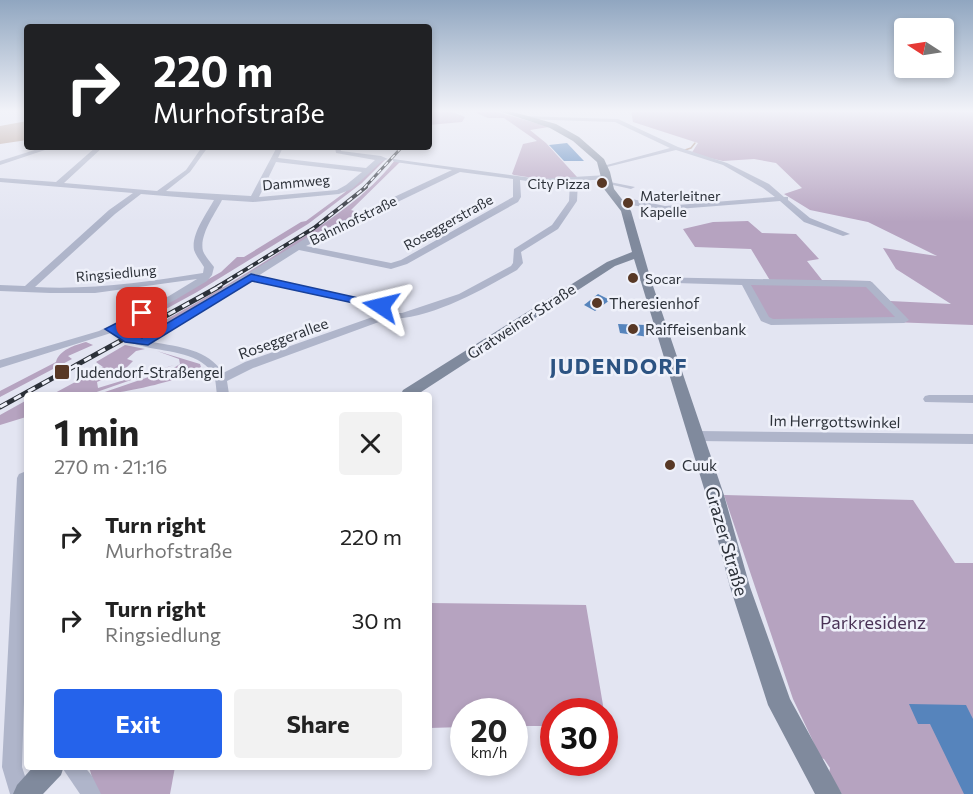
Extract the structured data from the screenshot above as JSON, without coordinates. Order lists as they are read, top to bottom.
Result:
{
  "streets": {
    "main road": ["Gratweiner Straße", "Grazer Straße"],
    "street": [
      "Dammweg",
      "Bahnhofstraße",
      "Roseggerstraße",
      "Ringsiedlung",
      "Roseggerallee",
      "Im Herrgottswinkel"
    ]
  },
  "crossings": [
    ["Bahnhofstraße", "Roseggerstraße"],
    ["Gratweiner Straße", "Grazer Straße"],
    ["Im Herrgottswinkel", "Grazer Straße"]
  ],
  "districts": ["JUDENDORF"],
  "parks": ["Parkresidenz"],
  "places": {
    "other": [
      "City Pizza",
      "Materleitner Kapelle",
      "Socar",
      "Theresienhof",
      "Raiffeisenbank",
      "Cuuk"
    ],
    "transit": ["Judendorf-Straßengel"]
  },
  "north": "left",
  "page": {
    "turn": ["220 m", "Murhofstraße"],
    "heading": ["1 min", "270 m · 21:16"],
    "list": [
      {
        "name": "Turn right",
        "note": "Murhofstraße",
        "value": "220 m"
      },
      {
        "name": "Turn right",
        "note": "Ringsiedlung",
        "value": "30 m"
      }
    ],
    "buttons": ["Exit", "Share"],
    "speed": "20 km/h",
    "limit": "30"
  }
}
